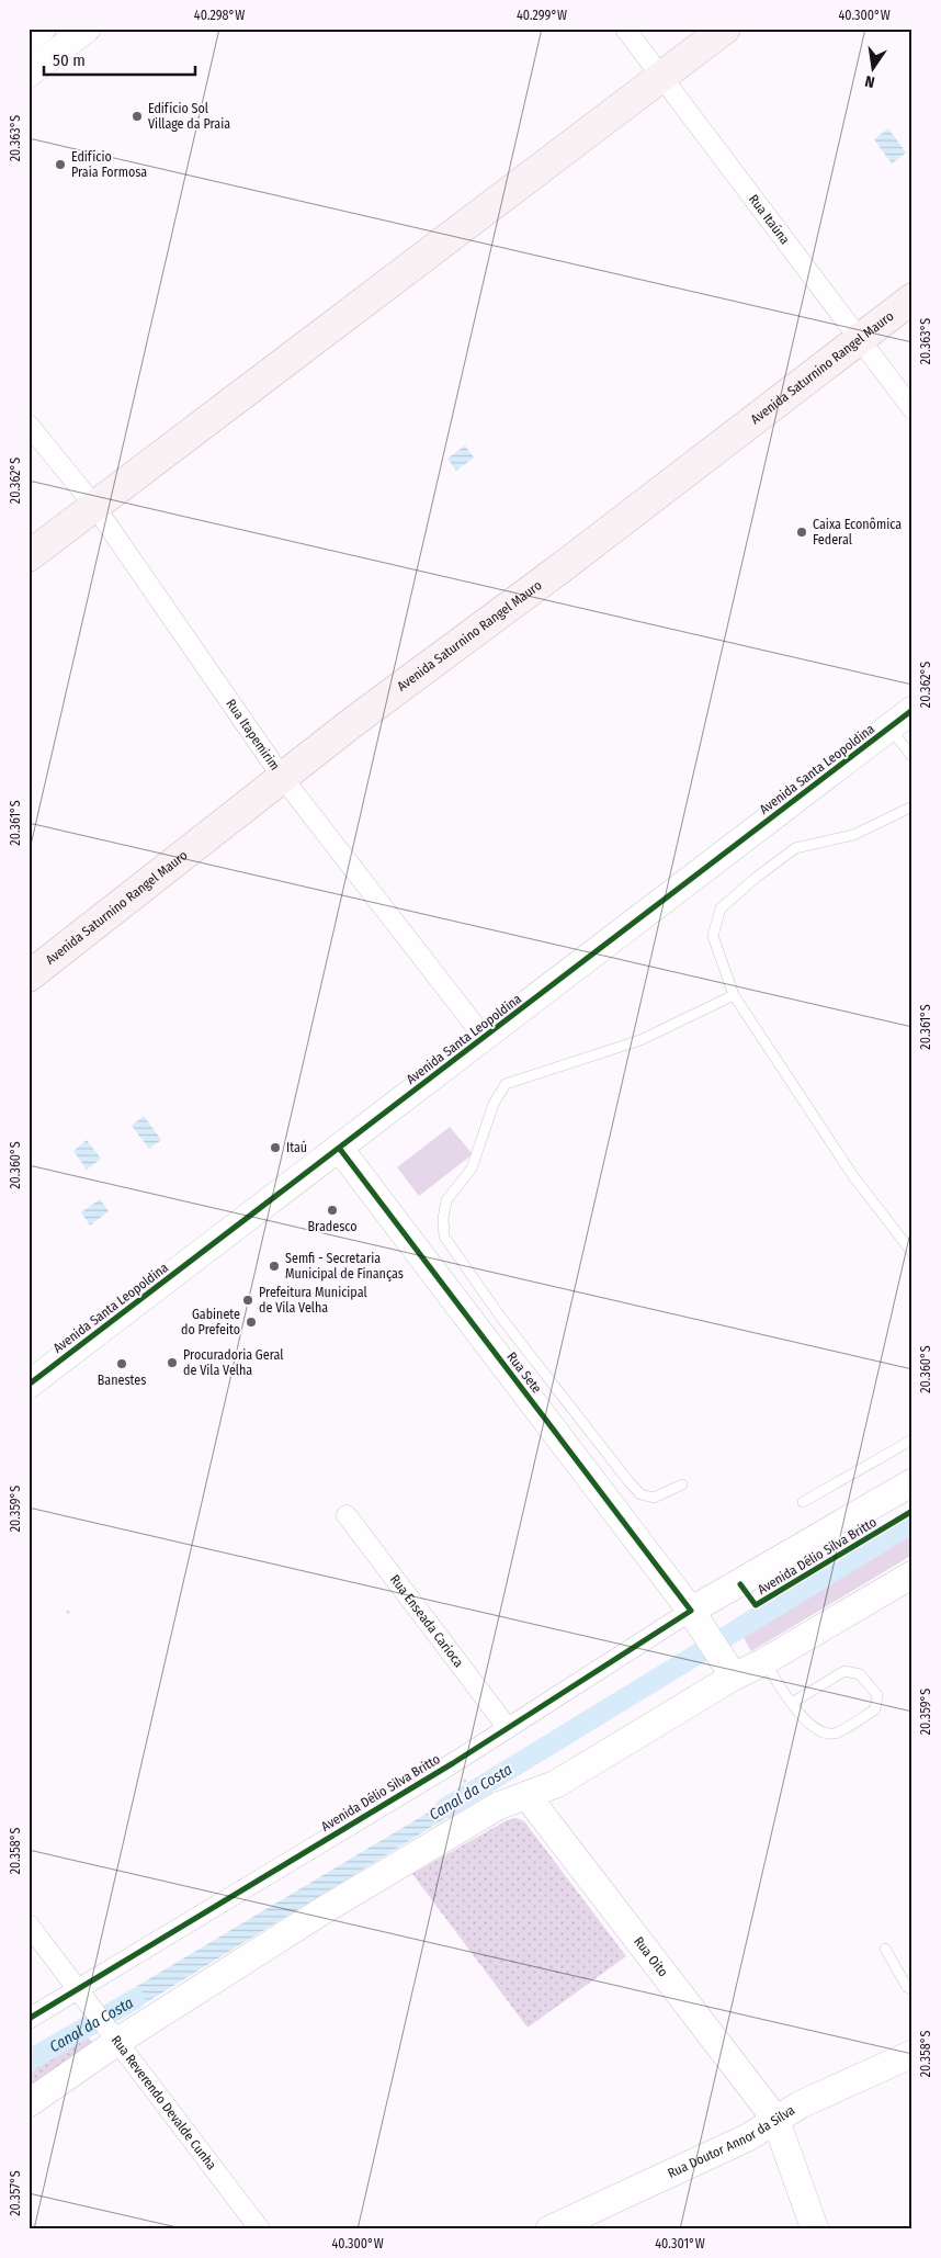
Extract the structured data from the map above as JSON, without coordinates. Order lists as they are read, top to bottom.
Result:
{
  "streets": {
    "main road": ["Avenida Saturnino Rangel Mauro"],
    "street": [
      "Rua Itaúna",
      "Rua Itapemirim",
      "Avenida Santa Leopoldina",
      "Rua Sete",
      "Avenida Délio Silva Britto",
      "Rua Enseada Carioca",
      "Rua Oito",
      "Rua Reverendo Devalde Cunha",
      "Rua Doutor Annor da Silva"
    ]
  },
  "crossings": [
    ["Rua Itaúna", "Avenida Saturnino Rangel Mauro"],
    ["Avenida Saturnino Rangel Mauro", "Rua Itapemirim"],
    ["Rua Itapemirim", "Avenida Santa Leopoldina"],
    ["Avenida Santa Leopoldina", "Rua Sete"],
    ["Rua Sete", "Avenida Délio Silva Britto"],
    ["Avenida Délio Silva Britto", "Rua Enseada Carioca"],
    ["Avenida Délio Silva Britto", "Rua Reverendo Devalde Cunha"],
    ["Rua Oito", "Rua Doutor Annor da Silva"]
  ],
  "water": ["Canal da Costa"],
  "places": [
    "Edifício Sol Village da Praia",
    "Edifício Praia Formosa",
    "Caixa Econômica Federal",
    "Itaú",
    "Bradesco",
    "Semfi - Secretaria Municipal de Finanças",
    "Prefeitura Municipal de Vila Velha",
    "Gabinete do Prefeito",
    "Procuradoria Geral de Vila Velha",
    "Banestes"
  ],
  "scale_bar": "50 m",
  "north": "bottom",
  "coordinates": [
    "40.298°W",
    "40.299°W",
    "40.300°W",
    "20.363°S",
    "20.362°S",
    "20.361°S",
    "20.360°S",
    "20.359°S",
    "20.358°S",
    "20.357°S",
    "40.301°W"
  ]
}
